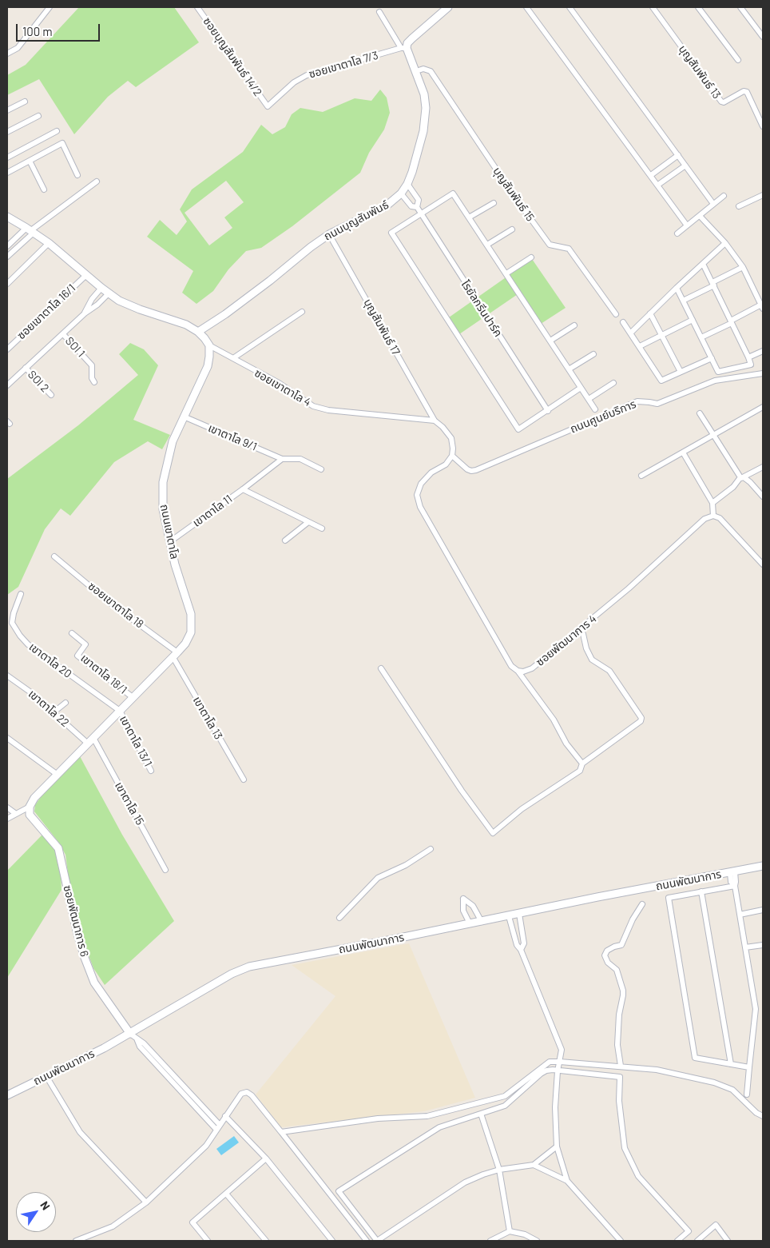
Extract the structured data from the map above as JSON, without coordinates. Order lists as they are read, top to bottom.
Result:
{
  "streets": {
    "street": [
      "ซอยบุญสัมพันธ์ 14/2",
      "ซอยเขาตาโล 7/3",
      "บุญสัมพันธ์ 13",
      "บุญสัมพันธ์ 15",
      "ถนนบุญสัมพันธ์",
      "โรยัลกรีนปาร์ค",
      "ซอยเขาตาโล 16/1",
      "บุญสัมพันธ์ 17",
      "SOI 1",
      "SOI 2",
      "ซอยเขาตาโล 4",
      "ถนนศูนย์บริการ",
      "เขาตาโล 9/1",
      "เขาตาโล 11",
      "ถนนเขาตาโล",
      "ซอยเขาตาโล 18",
      "ซอยพัฒนาการ 4",
      "เขาตาโล 20",
      "เขาตาโล 18/1",
      "เขาตาโล 22",
      "เขาตาโล 13",
      "เขาตาโล 13/1",
      "เขาตาโล 15",
      "ถนนพัฒนาการ",
      "ซอยพัฒนาการ 6"
    ]
  },
  "crossings": [
    ["ซอยบุญสัมพันธ์ 14/2", "ซอยเขาตาโล 7/3"],
    ["ซอยเขาตาโล 7/3", "ถนนบุญสัมพันธ์"],
    ["บุญสัมพันธ์ 15", "ถนนบุญสัมพันธ์"],
    ["ถนนบุญสัมพันธ์", "โรยัลกรีนปาร์ค"],
    ["ถนนบุญสัมพันธ์", "บุญสัมพันธ์ 17"],
    ["บุญสัมพันธ์ 17", "ซอยเขาตาโล 4"],
    ["ซอยเขาตาโล 4", "ถนนเขาตาโล"],
    ["เขาตาโล 9/1", "ถนนเขาตาโล"],
    ["เขาตาโล 11", "ถนนเขาตาโล"],
    ["ถนนเขาตาโล", "ซอยเขาตาโล 18"],
    ["ถนนเขาตาโล", "เขาตาโล 20"],
    ["ถนนเขาตาโล", "เขาตาโล 18/1"],
    ["ถนนเขาตาโล", "เขาตาโล 22"],
    ["ถนนเขาตาโล", "เขาตาโล 13"],
    ["ถนนเขาตาโล", "เขาตาโล 13/1"],
    ["ถนนเขาตาโล", "เขาตาโล 15"],
    ["ถนนเขาตาโล", "ซอยพัฒนาการ 6"],
    ["ซอยเขาตาโล 18", "เขาตาโล 13"],
    ["เขาตาโล 20", "เขาตาโล 13/1"],
    ["ถนนพัฒนาการ", "ซอยพัฒนาการ 6"]
  ],
  "scale_bar": "100 m",
  "north": "top right"
}
